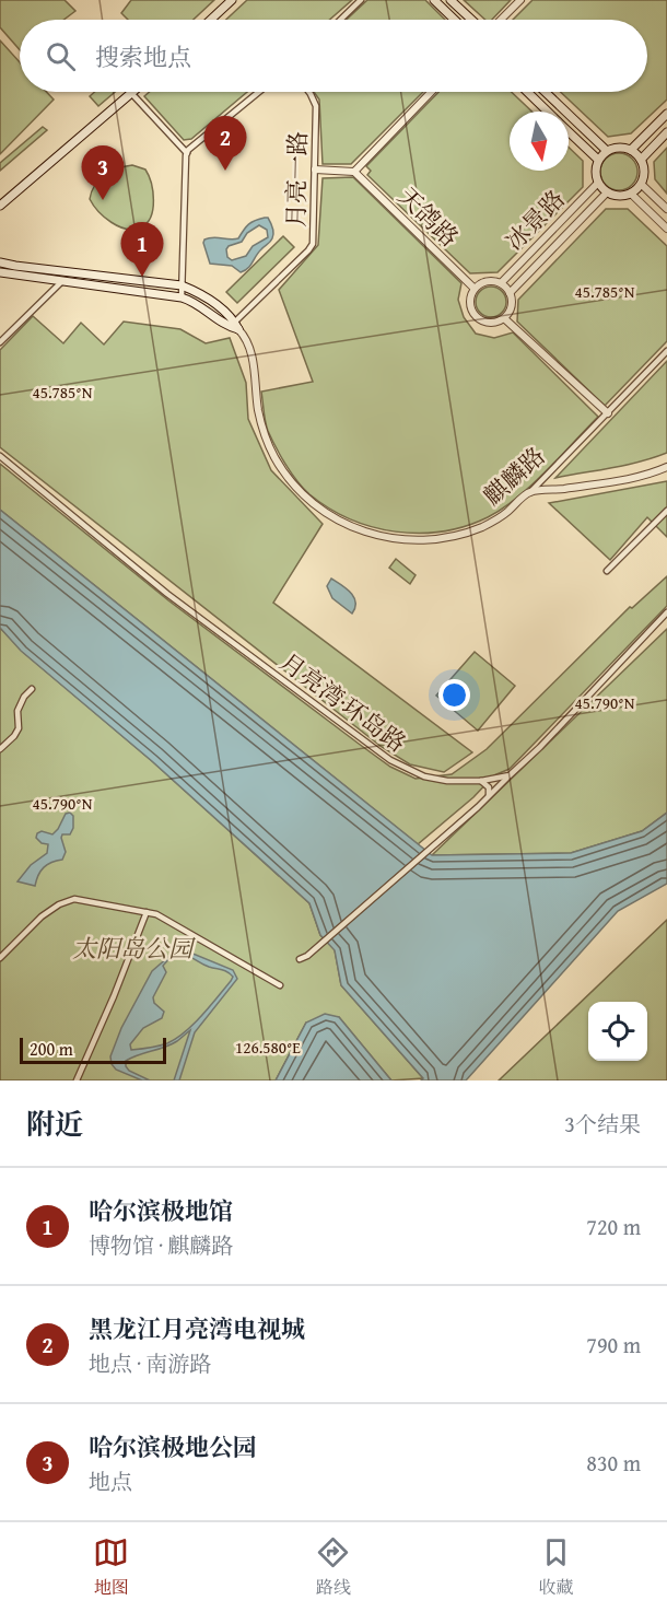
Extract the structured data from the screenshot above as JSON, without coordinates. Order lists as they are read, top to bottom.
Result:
{
  "streets": {
    "main road": ["麒麟路"],
    "street": [
      "月亮一路",
      "天鸽路",
      "冰景路",
      "月亮湾·环岛路"
    ]
  },
  "crossings": [
    ["月亮一路", "麒麟路"],
    ["天鸽路", "冰景路"]
  ],
  "parks": ["太阳岛公园"],
  "scale_bar": "200 m",
  "north": "bottom",
  "page": {
    "search": "搜索地点",
    "pins": ["2", "3", "1"],
    "scale": "200 m",
    "heading": ["附近", "3个结果"],
    "list": [
      {
        "mark": "1",
        "name": "哈尔滨极地馆",
        "note": "博物馆 · 麒麟路",
        "value": "720 m"
      },
      {
        "mark": "2",
        "name": "黑龙江月亮湾电视城",
        "note": "地点 · 南游路",
        "value": "790 m"
      },
      {
        "mark": "3",
        "name": "哈尔滨极地公园",
        "note": "地点",
        "value": "830 m"
      }
    ],
    "nav": ["地图", "路线", "收藏"]
  },
  "coordinates": ["45.785°N", "45.790°N", "126.580°E"]
}
